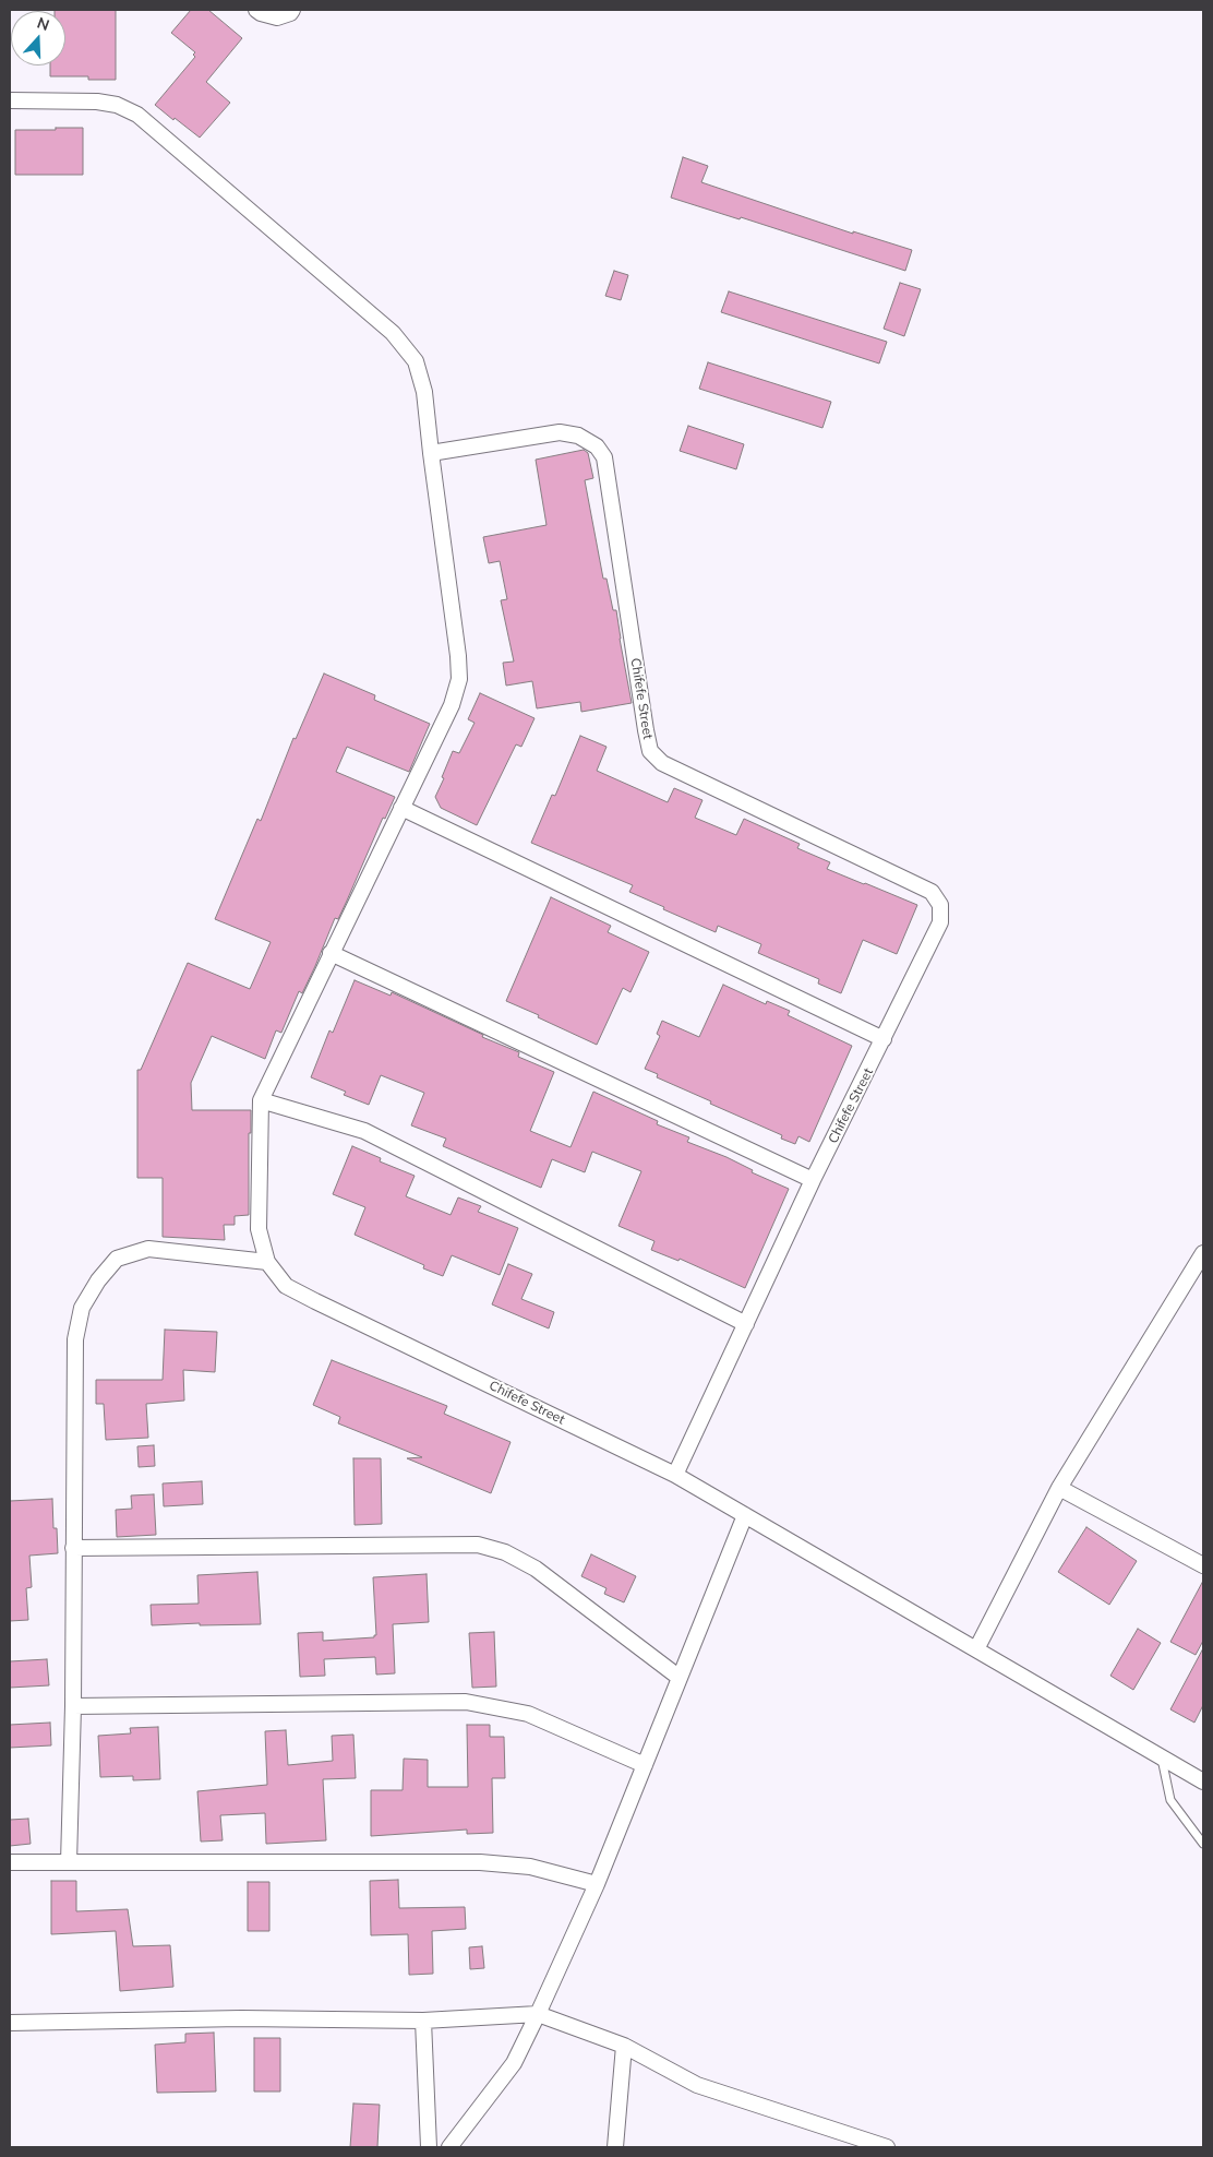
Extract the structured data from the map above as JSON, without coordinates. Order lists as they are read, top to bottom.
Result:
{
  "streets": {
    "street": ["Chifefe Street"]
  },
  "north": "top"
}
